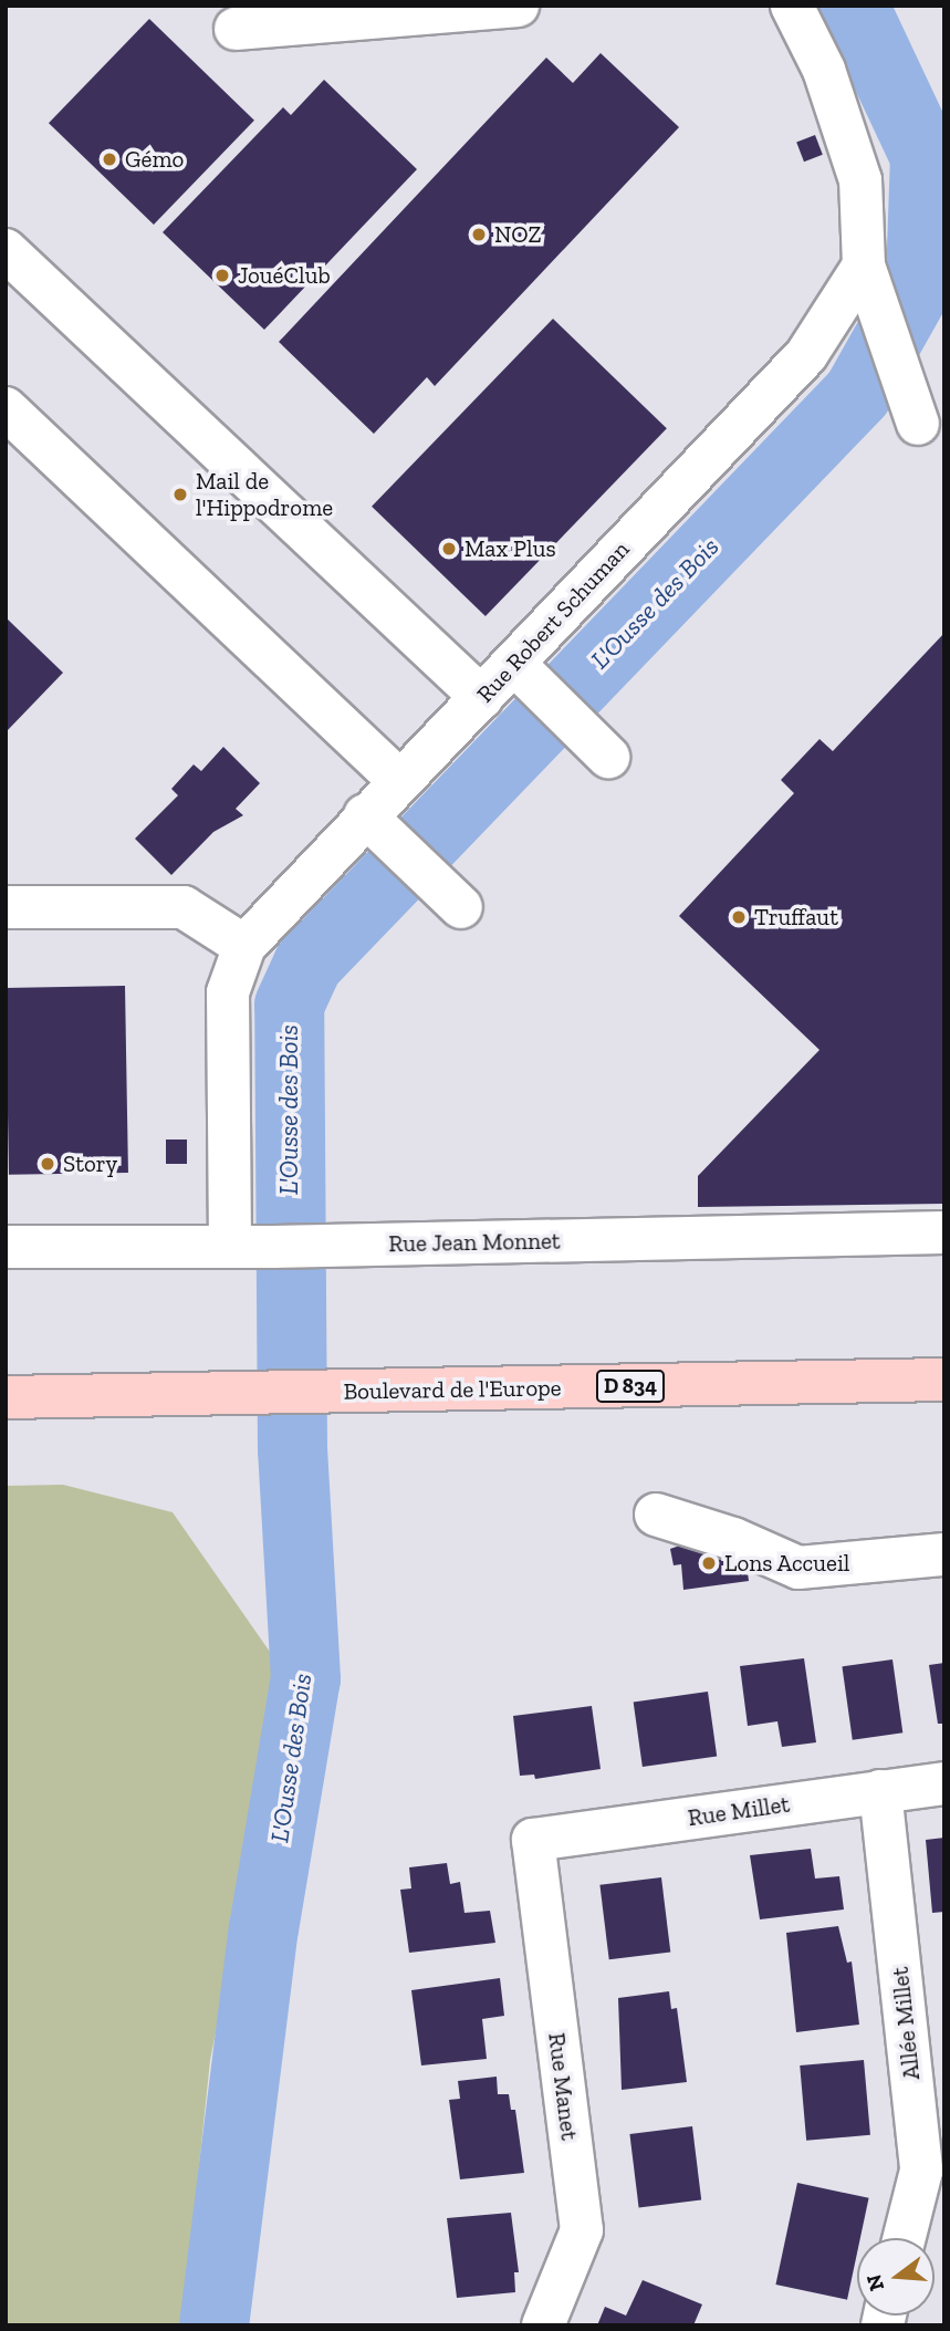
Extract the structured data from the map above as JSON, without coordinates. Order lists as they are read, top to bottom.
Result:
{
  "streets": {
    "main road": ["D 834", "Boulevard de l'Europe"],
    "street": [
      "Rue Robert Schuman",
      "Rue Jean Monnet",
      "Rue Millet",
      "Allée Millet",
      "Rue Manet"
    ]
  },
  "crossings": [
    ["Rue Robert Schuman", "Rue Jean Monnet"],
    ["Rue Millet", "Allée Millet"],
    ["Rue Millet", "Rue Manet"]
  ],
  "water": ["L'Ousse des Bois"],
  "places": [
    "Gémo",
    "NOZ",
    "JouéClub",
    "Mail de l'Hippodrome",
    "Max Plus",
    "Truffaut",
    "Story",
    "Lons Accueil"
  ],
  "north": "left"
}
